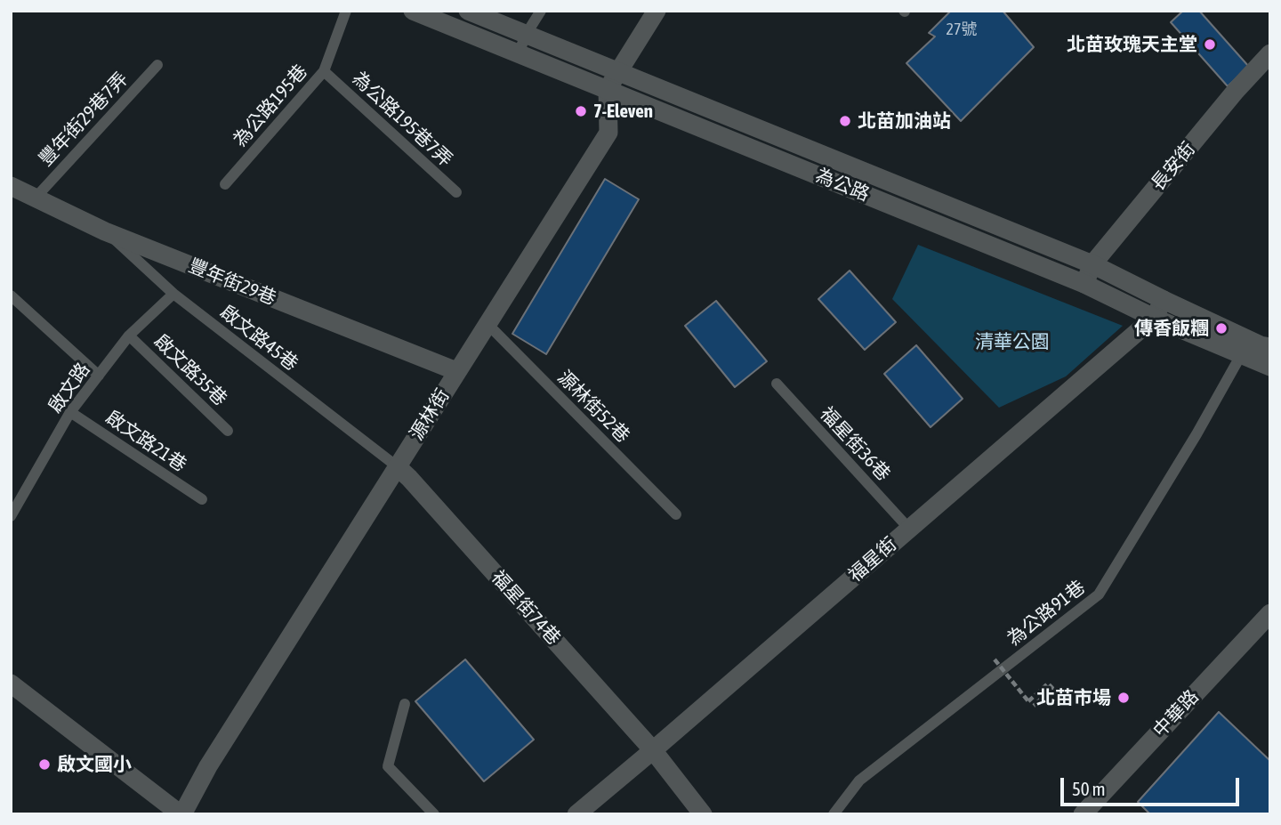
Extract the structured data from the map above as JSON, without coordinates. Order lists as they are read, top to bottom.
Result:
{
  "streets": {
    "street": [
      "長安街",
      "為公路",
      "豐年街29巷",
      "源林街",
      "福星街",
      "福星街74巷",
      "中華路"
    ],
    "lane": [
      "為公路195巷",
      "豐年街29巷7弄",
      "為公路195巷7弄",
      "啟文路45巷",
      "啟文路35巷",
      "啟文路",
      "源林街52巷",
      "啟文路21巷",
      "福星街36巷",
      "為公路91巷"
    ]
  },
  "crossings": [
    ["為公路195巷", "為公路195巷7弄"],
    ["豐年街29巷7弄", "豐年街29巷"],
    ["長安街", "為公路"],
    ["為公路", "源林街"],
    ["為公路", "福星街"],
    ["為公路", "為公路91巷"],
    ["豐年街29巷", "啟文路45巷"],
    ["豐年街29巷", "源林街"],
    ["啟文路45巷", "啟文路"],
    ["啟文路45巷", "源林街"],
    ["啟文路45巷", "福星街74巷"],
    ["啟文路35巷", "啟文路"],
    ["啟文路", "啟文路21巷"],
    ["源林街52巷", "源林街"],
    ["源林街", "福星街74巷"],
    ["福星街36巷", "福星街"],
    ["福星街", "福星街74巷"]
  ],
  "parks": ["清華公園"],
  "places": [
    "北苗玫瑰天主堂",
    "7-Eleven",
    "北苗加油站",
    "傳香飯糰",
    "北苗市場",
    "啟文國小"
  ],
  "house_numbers": ["27號"],
  "scale_bar": "50 m"
}
